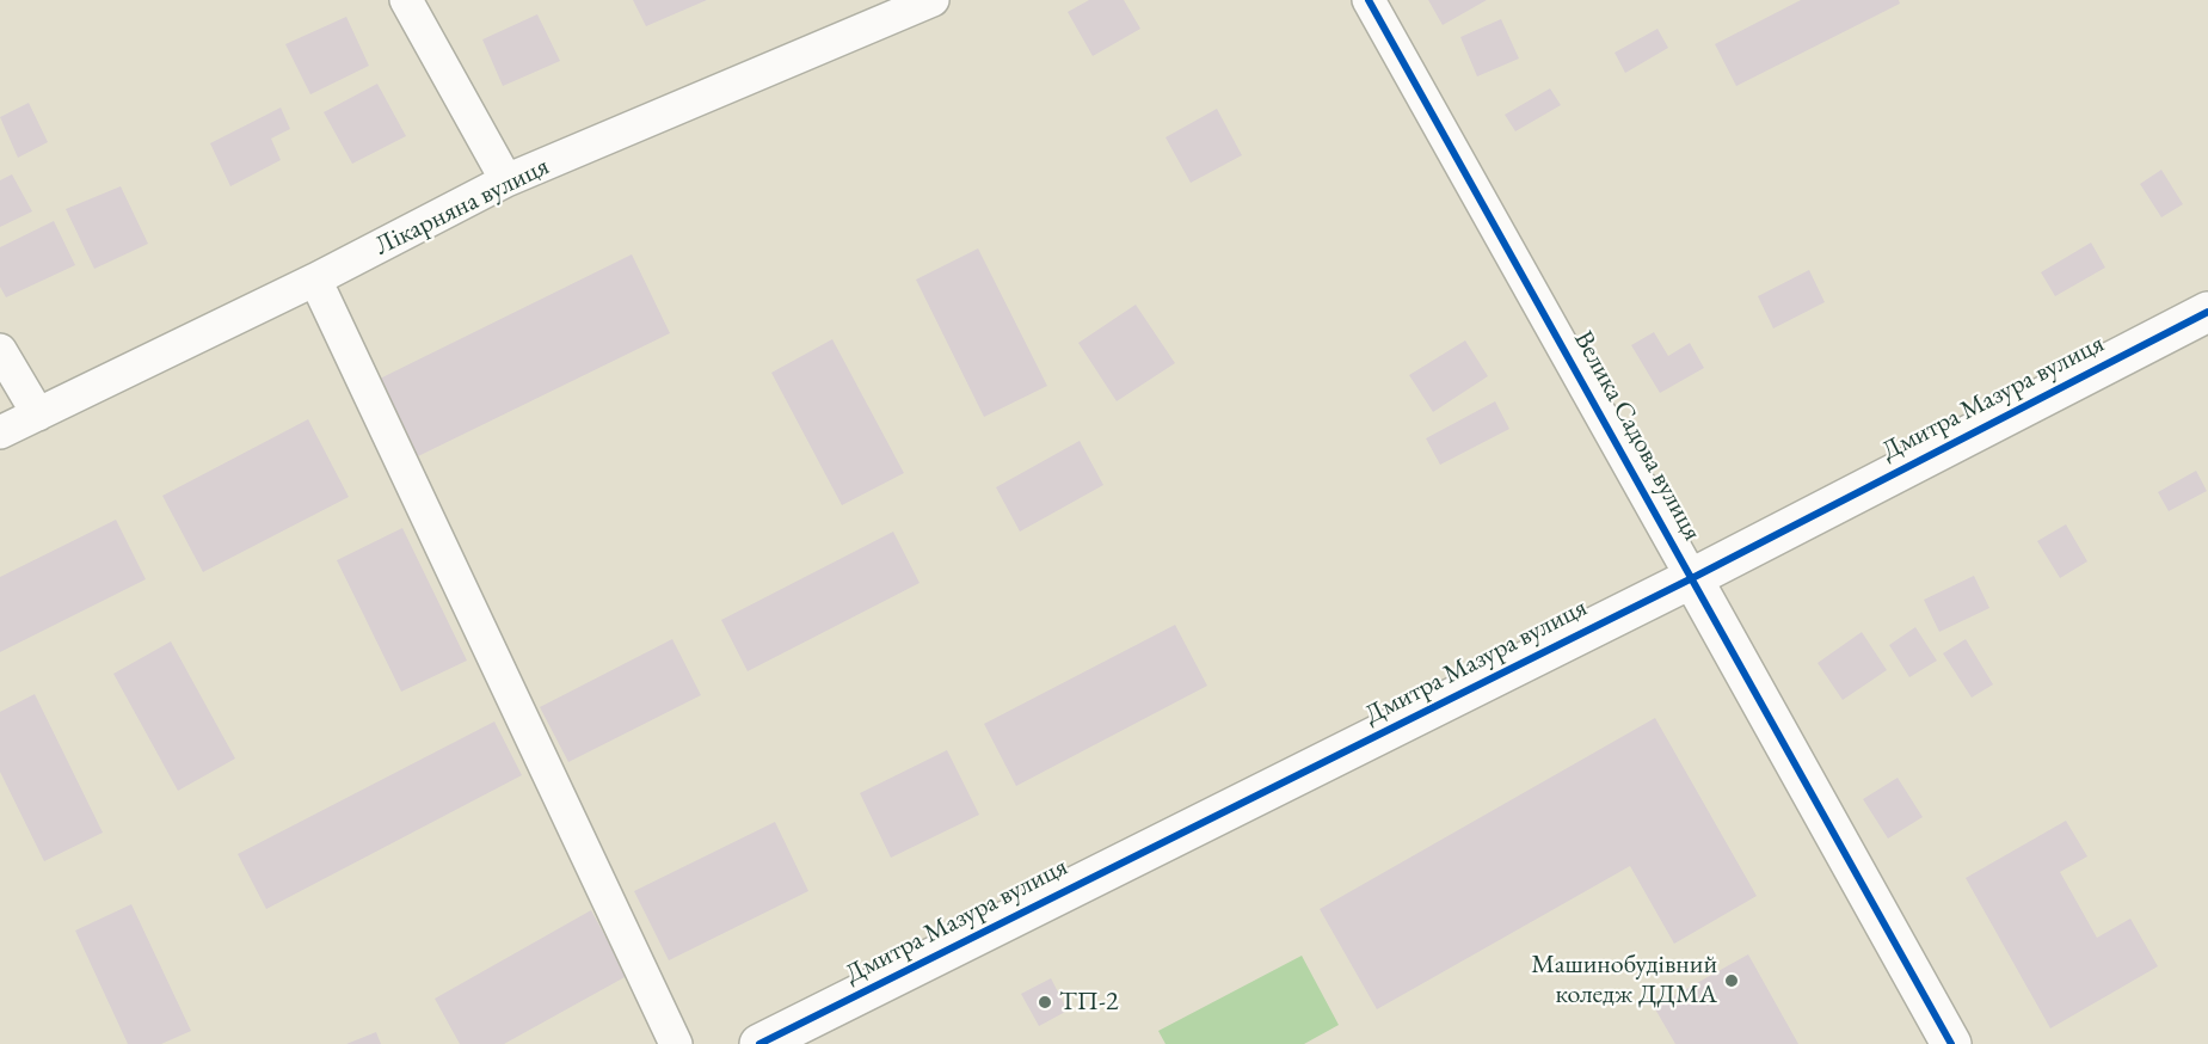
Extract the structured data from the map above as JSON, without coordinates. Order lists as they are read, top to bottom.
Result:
{
  "streets": {
    "street": ["Лікарняна вулиця", "Дмитра Мазура вулиця", "Велика Садова вулиця"]
  },
  "crossings": [
    ["Дмитра Мазура вулиця", "Велика Садова вулиця"]
  ],
  "places": ["Машинобудівний коледж ДДМА", "ТП-2"]
}
